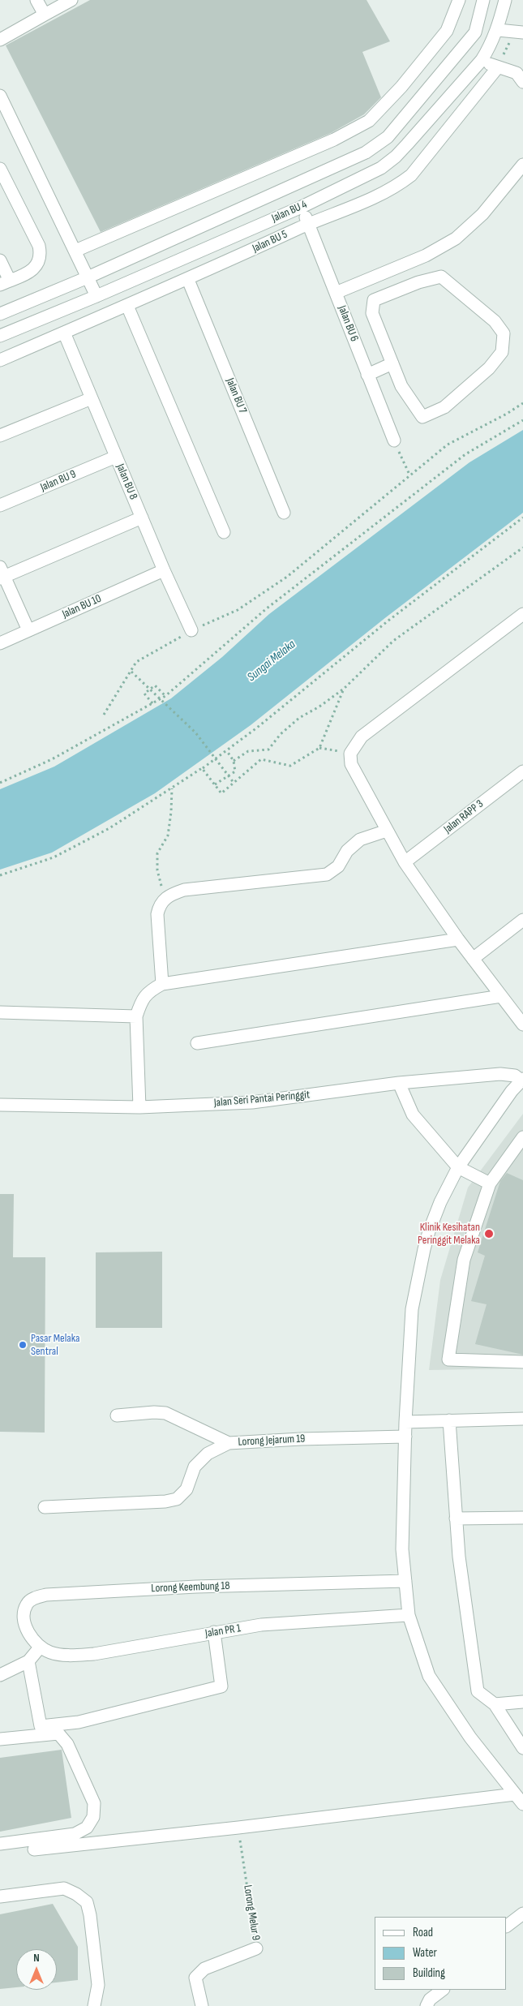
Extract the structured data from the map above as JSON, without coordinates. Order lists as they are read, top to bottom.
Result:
{
  "streets": {
    "street": [
      "Jalan BU 4",
      "Jalan BU 5",
      "Jalan BU 6",
      "Jalan BU 7",
      "Jalan BU 9",
      "Jalan BU 8",
      "Jalan BU 10",
      "Jalan RAPP 3",
      "Jalan Seri Pantai Peringgit",
      "Lorong Jejarum 19",
      "Lorong Keembung 18",
      "Jalan PR 1",
      "Lorong Melur 9"
    ]
  },
  "crossings": [
    ["Jalan BU 4", "Jalan BU 6"],
    ["Jalan BU 5", "Jalan BU 6"],
    ["Jalan BU 5", "Jalan BU 7"],
    ["Jalan BU 5", "Jalan BU 8"],
    ["Jalan BU 9", "Jalan BU 8"],
    ["Jalan BU 8", "Jalan BU 10"],
    ["Lorong Keembung 18", "Jalan PR 1"]
  ],
  "water": ["Sungai Melaka"],
  "places": ["Klinik Kesihatan Peringgit Melaka", "Pasar Melaka Sentral"],
  "legend": ["Road", "Water", "Building"],
  "north": "top"
}
